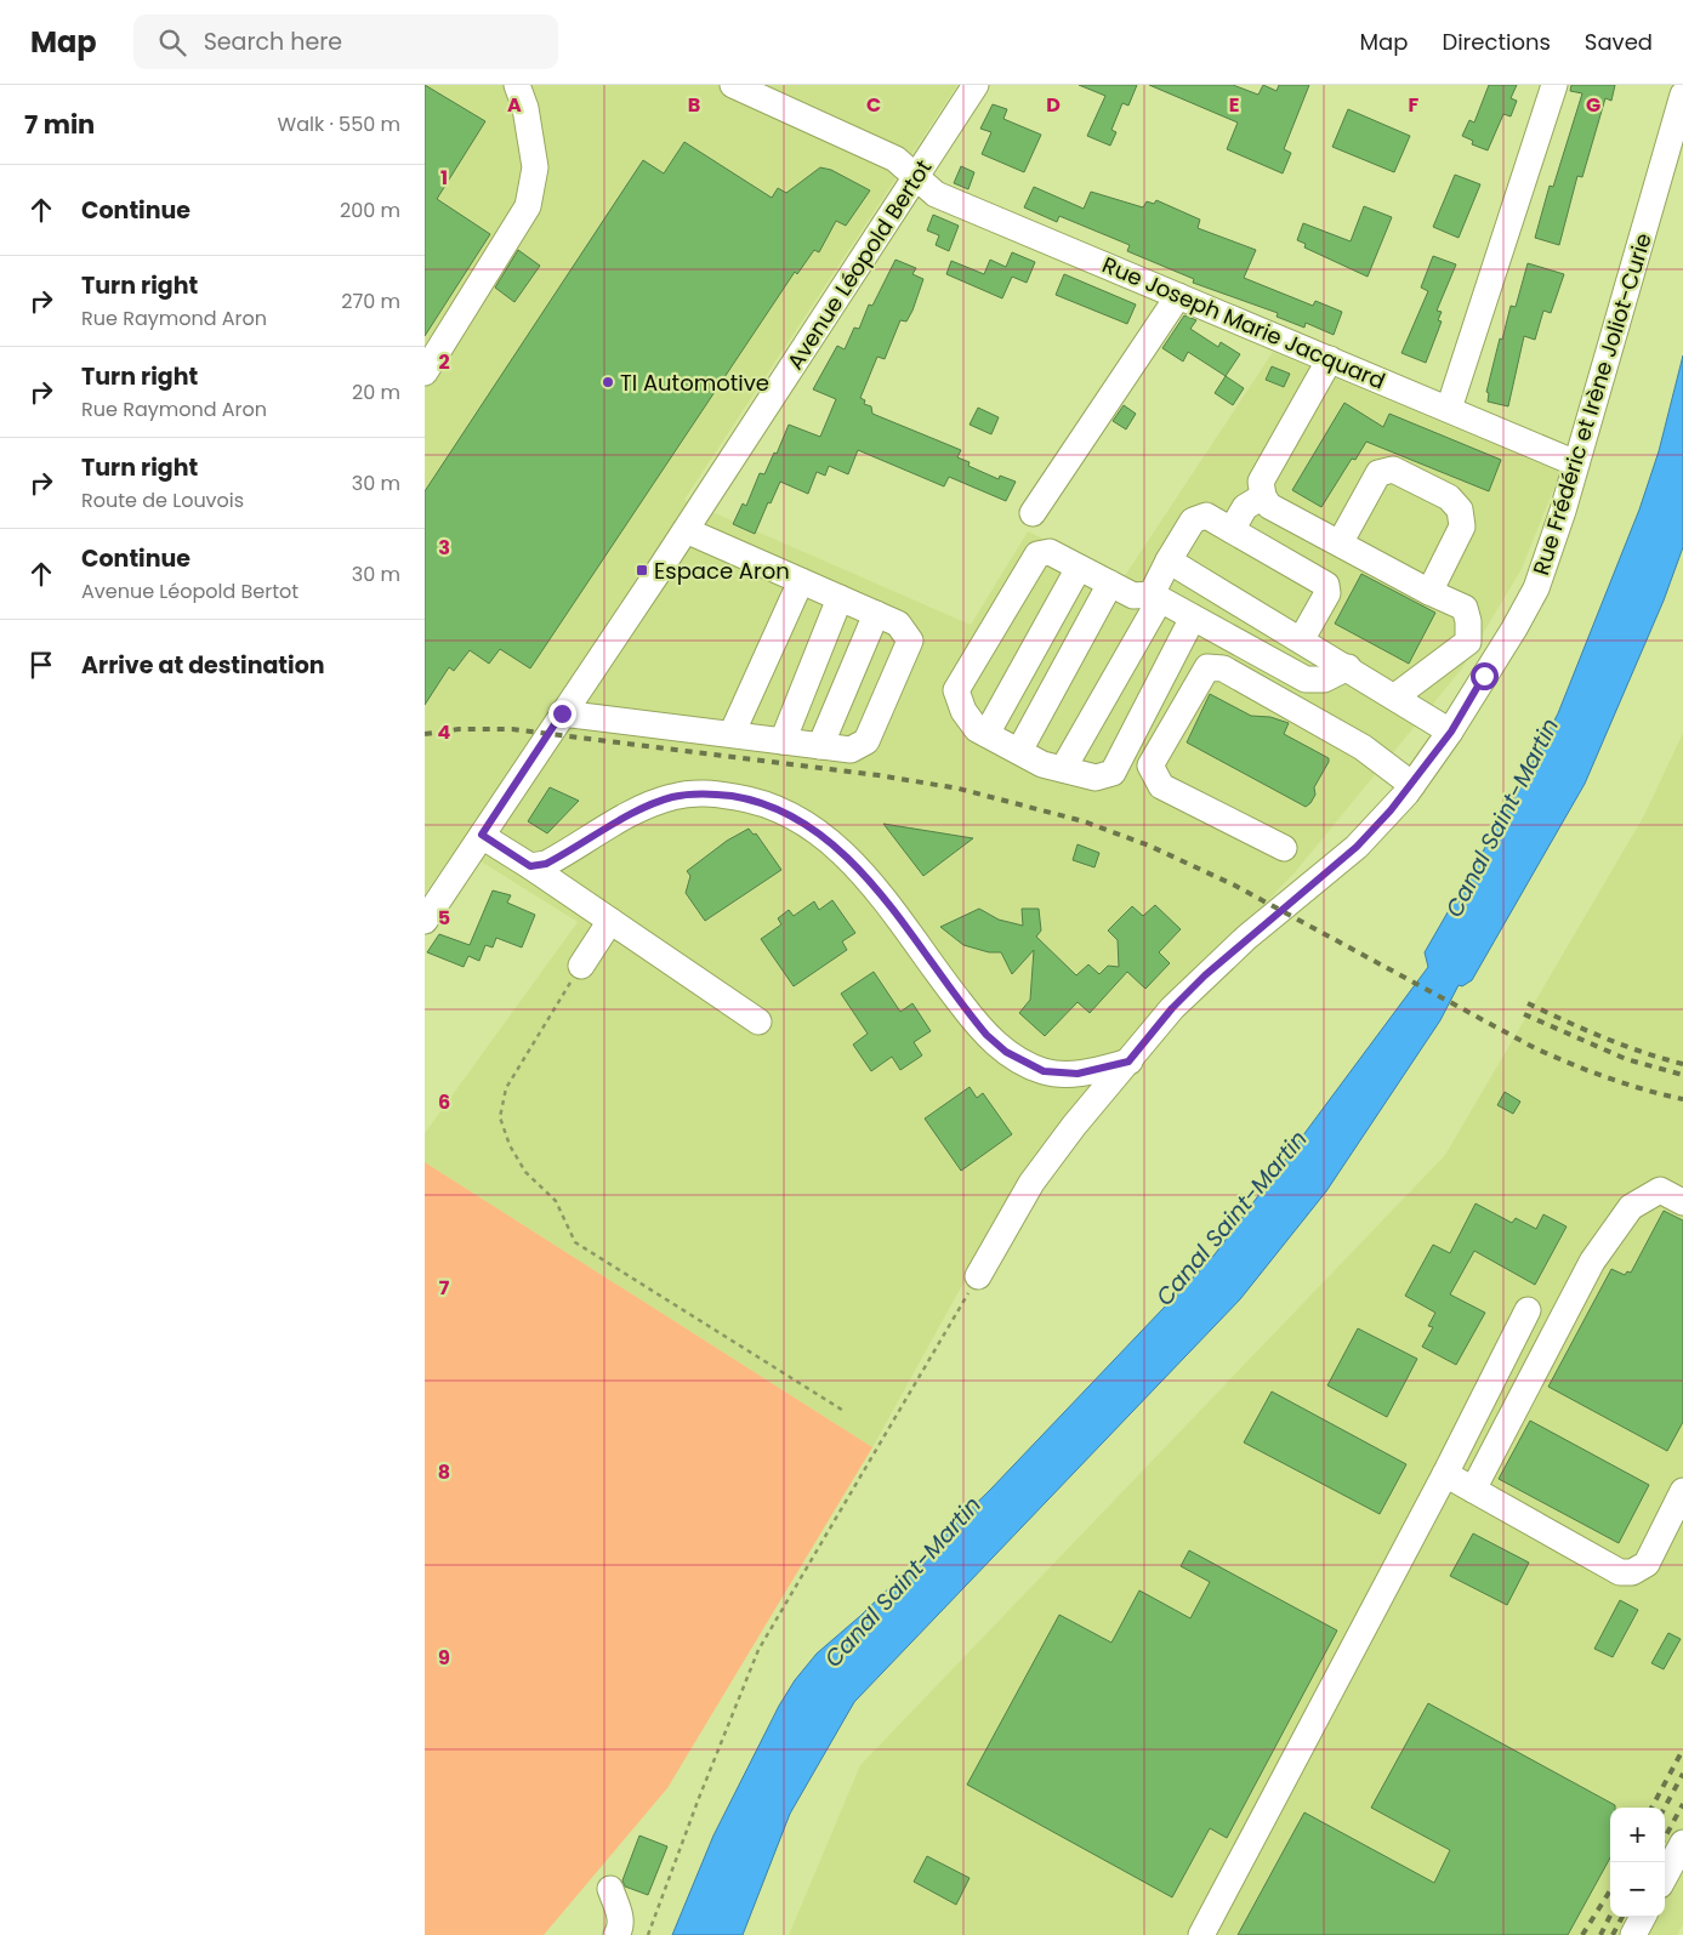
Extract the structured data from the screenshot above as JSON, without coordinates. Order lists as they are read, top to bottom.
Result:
{
  "streets": {
    "street": ["Avenue Léopold Bertot", "Rue Joseph Marie Jacquard", "Rue Frédéric et Irène Joliot-Curie"]
  },
  "crossings": [
    ["Avenue Léopold Bertot", "Rue Joseph Marie Jacquard"],
    ["Rue Joseph Marie Jacquard", "Rue Frédéric et Irène Joliot-Curie"]
  ],
  "water": ["Canal Saint-Martin"],
  "places": {
    "other": ["TI Automotive"],
    "transit": ["Espace Aron"]
  },
  "page": {
    "header": "Map",
    "search": "Search here",
    "nav": ["Map", "Directions", "Saved"],
    "heading": ["7 min", "Walk · 550 m"],
    "list": [
      ["Continue", "200 m"],
      ["Turn right", "Rue Raymond Aron", "270 m"],
      ["Turn right", "Rue Raymond Aron", "20 m"],
      ["Turn right", "Route de Louvois", "30 m"],
      ["Continue", "Avenue Léopold Bertot", "30 m"],
      "Arrive at destination"
    ],
    "map_buttons": ["+", "−"]
  },
  "grid": {
    "columns": [
      "A",
      "B",
      "C",
      "D",
      "E",
      "F",
      "G"
    ],
    "rows": [
      "1",
      "2",
      "3",
      "4",
      "5",
      "6",
      "7",
      "8",
      "9"
    ]
  }
}
